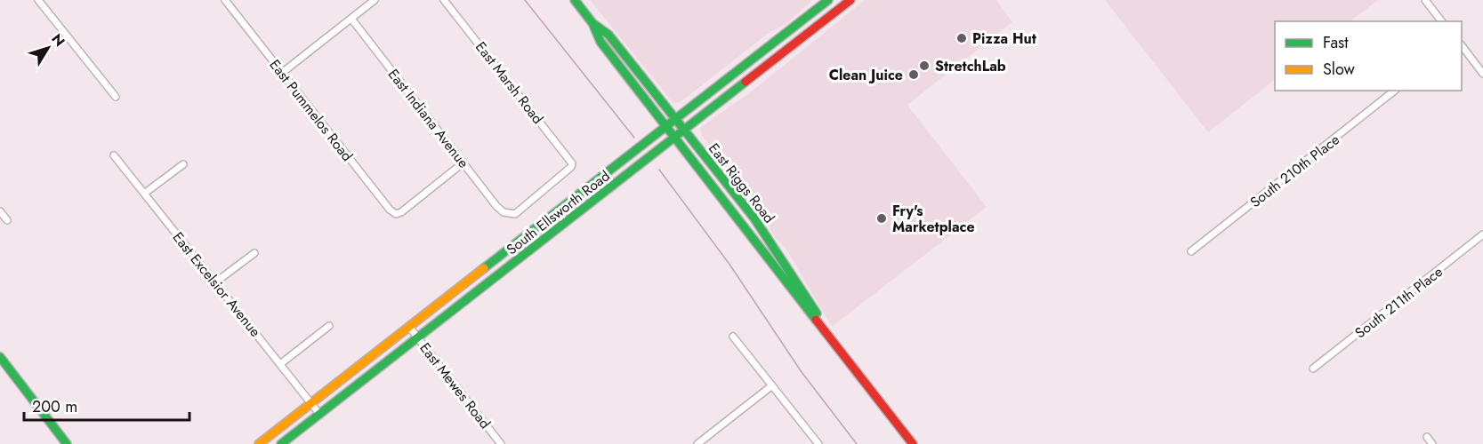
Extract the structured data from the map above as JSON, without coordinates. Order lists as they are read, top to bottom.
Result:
{
  "streets": {
    "main road": ["East Riggs Road", "South Ellsworth Road"],
    "street": [
      "East Marsh Road",
      "East Pummelos Road",
      "East Indiana Avenue",
      "South 210th Place",
      "East Excelsior Avenue",
      "South 211th Place",
      "East Mewes Road"
    ]
  },
  "crossings": [
    ["East Marsh Road", "East Indiana Avenue"],
    ["East Pummelos Road", "East Indiana Avenue"],
    ["East Riggs Road", "South Ellsworth Road"],
    ["South Ellsworth Road", "East Excelsior Avenue"],
    ["South Ellsworth Road", "East Mewes Road"]
  ],
  "places": [
    "Pizza Hut",
    "StretchLab",
    "Clean Juice",
    "Fry's Marketplace"
  ],
  "legend": ["Fast", "Slow"],
  "scale_bar": "200 m",
  "north": "top right"
}
